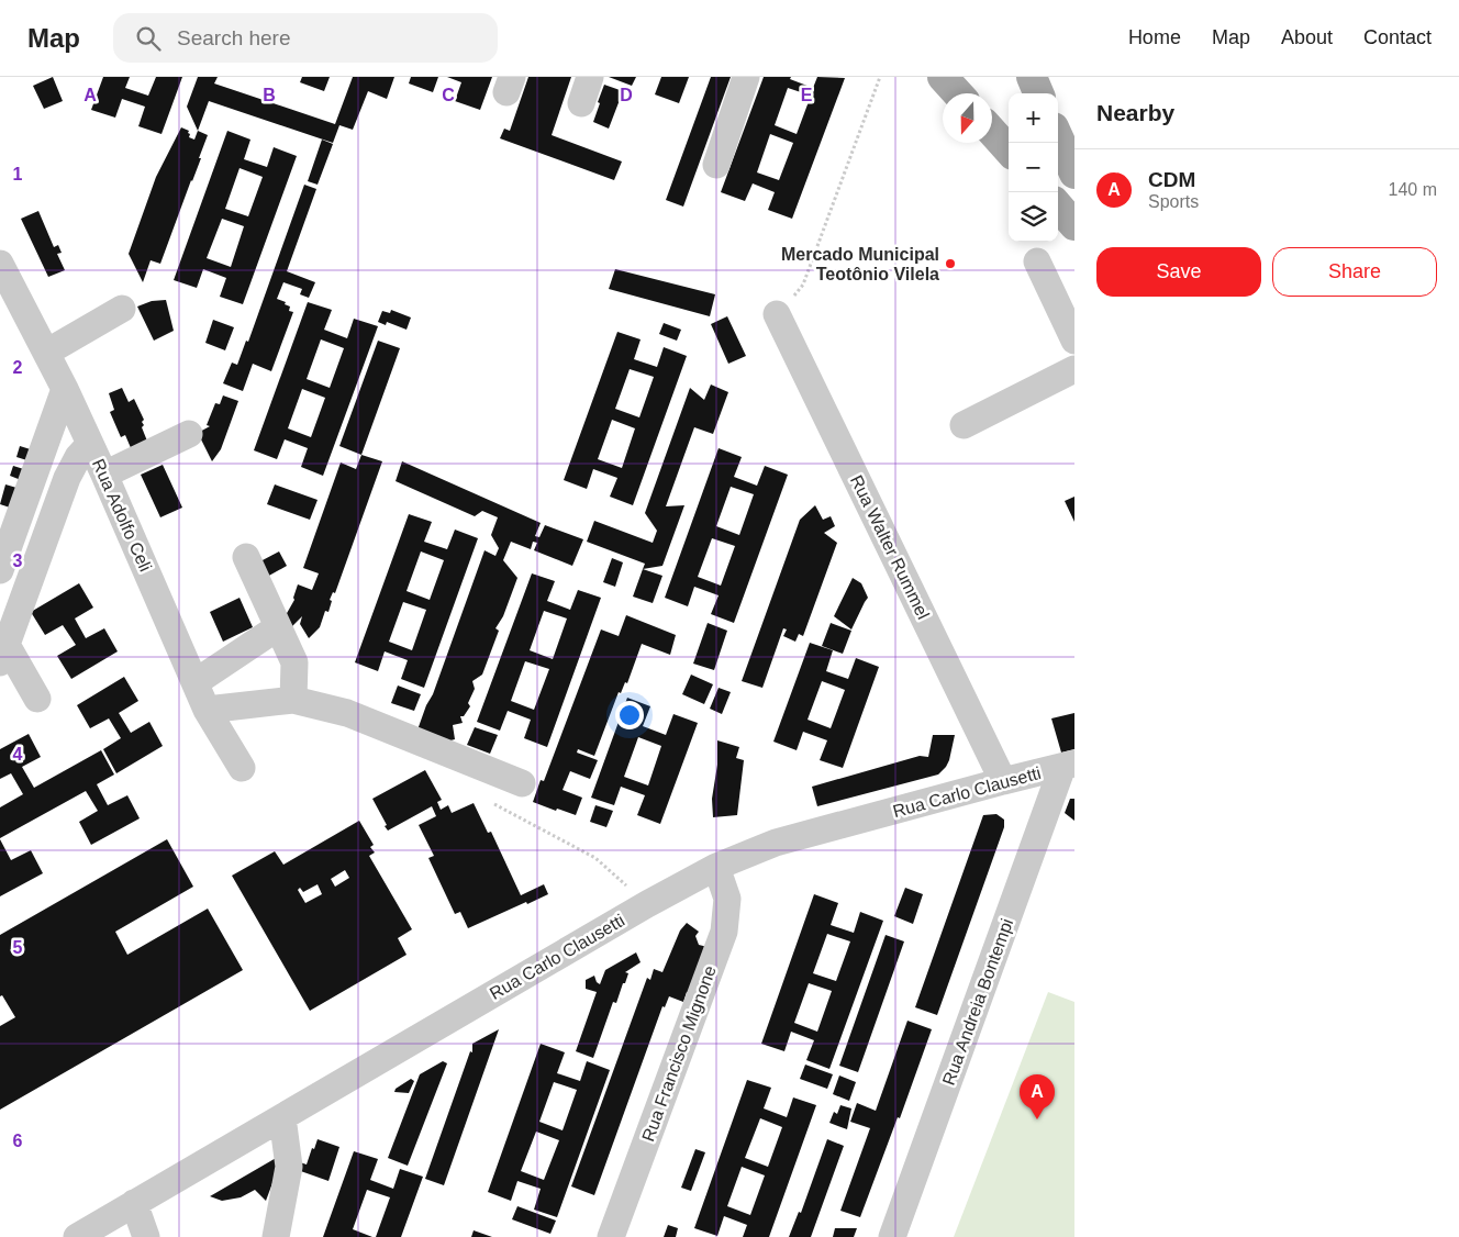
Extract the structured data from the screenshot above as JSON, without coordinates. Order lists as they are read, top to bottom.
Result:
{
  "streets": {
    "street": [
      "Rua Adolfo Celi",
      "Rua Walter Rummel",
      "Rua Carlo Clausetti",
      "Rua Andreia Bontempi",
      "Rua Francisco Mignone"
    ]
  },
  "crossings": [
    ["Rua Walter Rummel", "Rua Carlo Clausetti"],
    ["Rua Carlo Clausetti", "Rua Andreia Bontempi"],
    ["Rua Carlo Clausetti", "Rua Francisco Mignone"]
  ],
  "places": ["Mercado Municipal Teotônio Vilela"],
  "north": "bottom",
  "page": {
    "header": "Map",
    "search": "Search here",
    "nav": [
      "Home",
      "Map",
      "About",
      "Contact"
    ],
    "heading": "Nearby",
    "map_buttons": ["+", "−"],
    "list": [
      {
        "mark": "A",
        "name": "CDM",
        "note": "Sports",
        "value": "140 m"
      }
    ],
    "buttons": ["Save", "Share"],
    "pins": "A"
  },
  "grid": {
    "columns": [
      "A",
      "B",
      "C",
      "D",
      "E"
    ],
    "rows": [
      "1",
      "2",
      "3",
      "4",
      "5",
      "6"
    ]
  }
}
